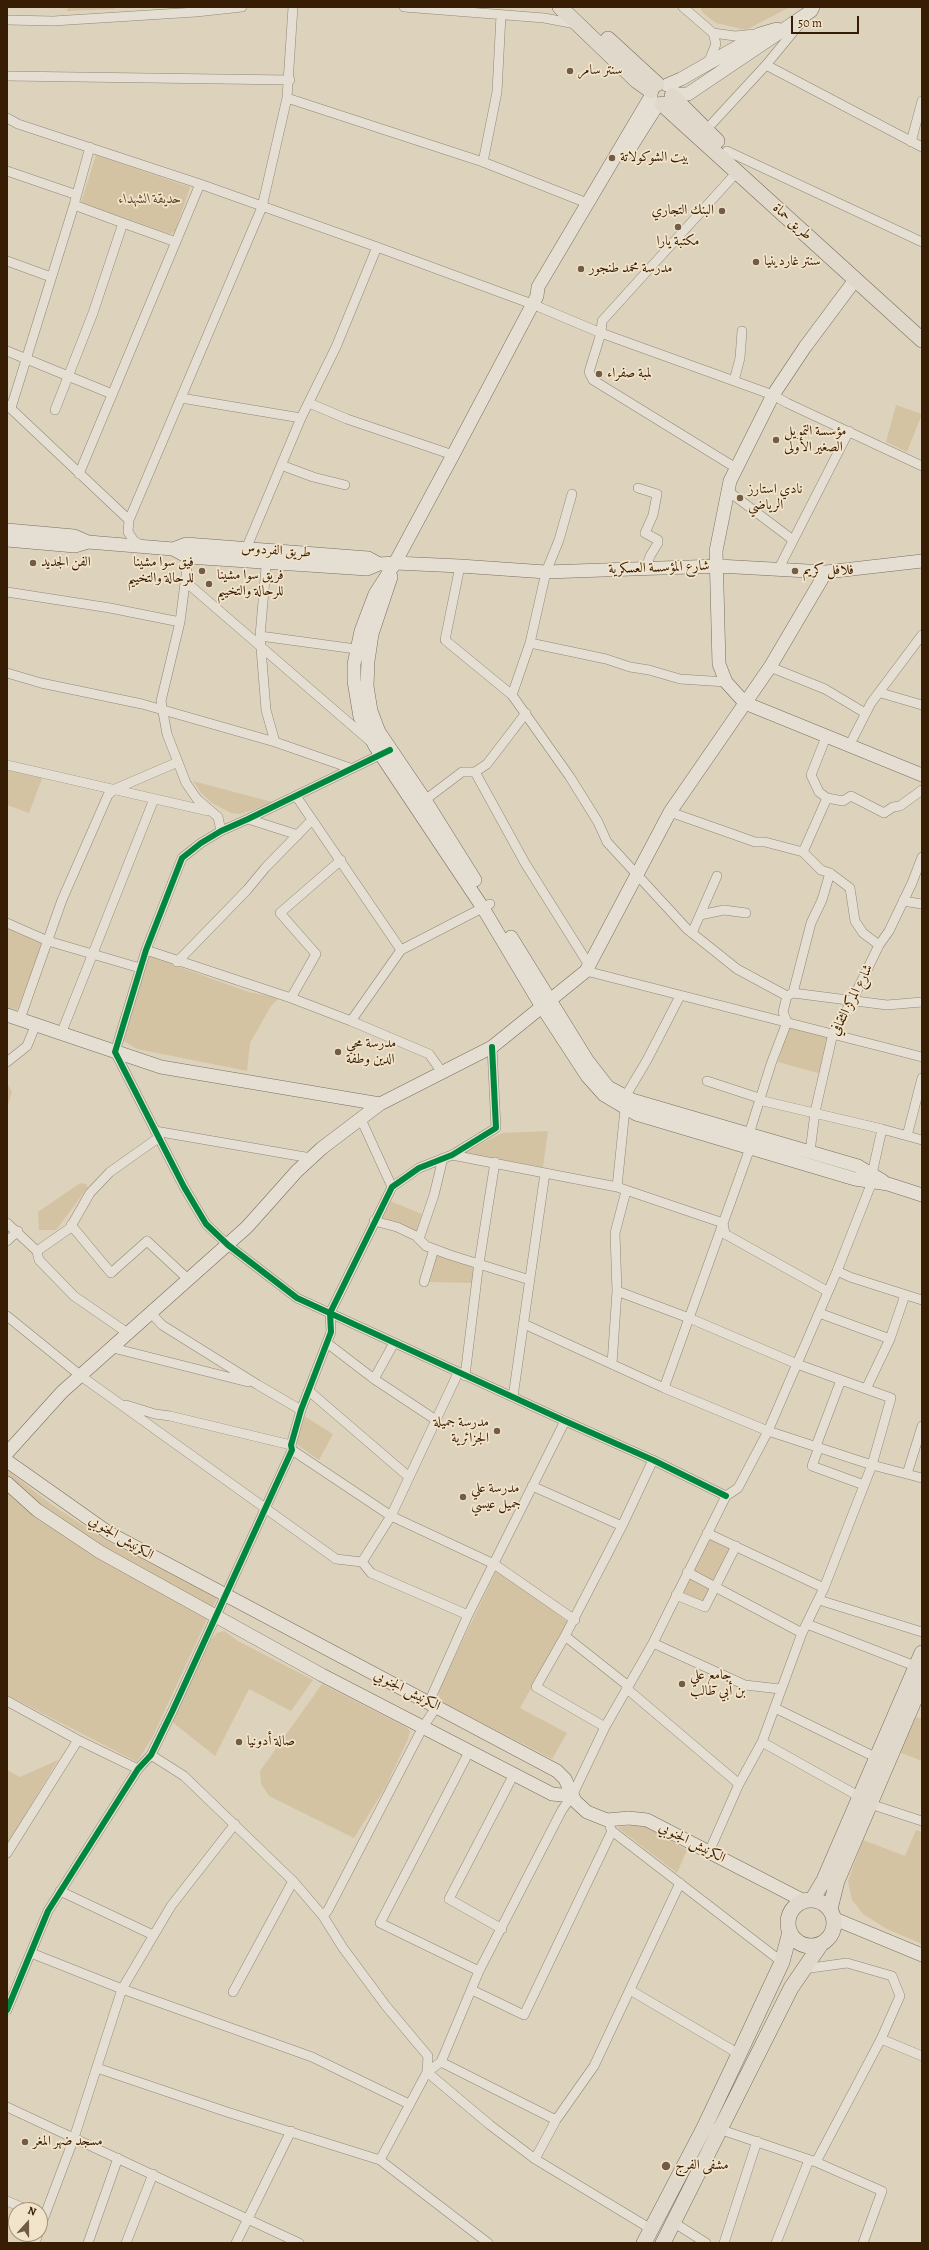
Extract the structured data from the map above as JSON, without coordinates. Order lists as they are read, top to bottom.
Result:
{
  "streets": {
    "main road": [
      "طريق حماة",
      "طريق الفردوس",
      "شارع المؤسسة العسكرية",
      "الكرنيش الجنوبي"
    ],
    "street": ["شارع المركز الثقافي"]
  },
  "crossings": [
    ["طريق الفردوس", "شارع المؤسسة العسكرية"]
  ],
  "parks": ["حديقة الشهداء"],
  "places": [
    "سنتر سامر",
    "بيت الشوكولاتة",
    "البنك التجاري",
    "مكتبة يارا",
    "سنتر غاردينيا",
    "مدرسة محمد طنجور",
    "لمبة صفراء",
    "مؤسسة التمويل الصغير الأولى",
    "نادي استارز الرياضي",
    "الفن الجديد",
    "فيق سوا مشينا للرحالة والتخييم",
    "فلافل كريم",
    "فريق سوا مشينا للرحالة والتخييم",
    "مدرسة محي الدين وطفة",
    "مدرسة جميلة الجزائرية",
    "مدرسة علي جميل عيسي",
    "جامع علي بن أبي طالب",
    "صالة أدونيا",
    "مسجد ضهر المغر",
    "مشفى الفرج"
  ],
  "scale_bar": "50 m",
  "north": "top"
}
